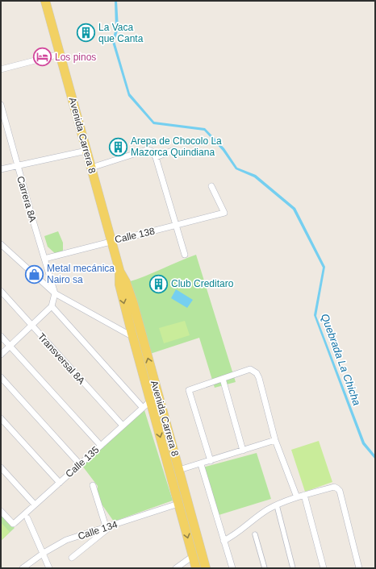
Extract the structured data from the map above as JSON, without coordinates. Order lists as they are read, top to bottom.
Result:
{
  "streets": {
    "main road": ["Avenida Carrera 8"],
    "street": [
      "Carrera 8A",
      "Calle 138",
      "Transversal 8A",
      "Calle 135",
      "Calle 134"
    ]
  },
  "crossings": [
    ["Avenida Carrera 8", "Calle 138"],
    ["Avenida Carrera 8", "Calle 135"],
    ["Avenida Carrera 8", "Calle 134"],
    ["Carrera 8A", "Calle 138"],
    ["Transversal 8A", "Calle 135"]
  ],
  "water": ["Quebrada La Chicha"],
  "places": {
    "building": ["La Vaca que Canta", "Arepa de Chocolo La Mazorca Quindiana", "Club Creditaro"],
    "hotel": ["Los pinos"],
    "shop": ["Metal mecánica Nairo sa"]
  }
}
